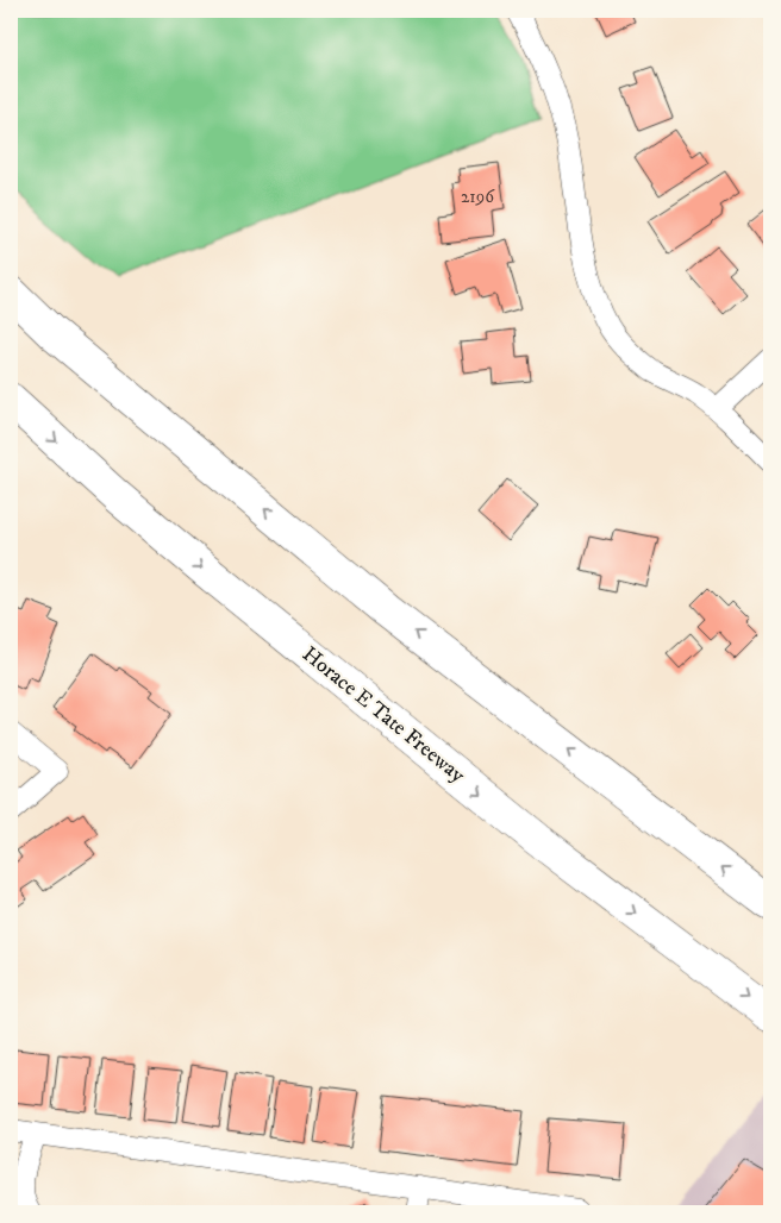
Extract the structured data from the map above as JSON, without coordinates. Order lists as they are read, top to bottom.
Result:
{
  "streets": {
    "highway": ["Horace E Tate Freeway"]
  },
  "house_numbers": ["2196"]
}
